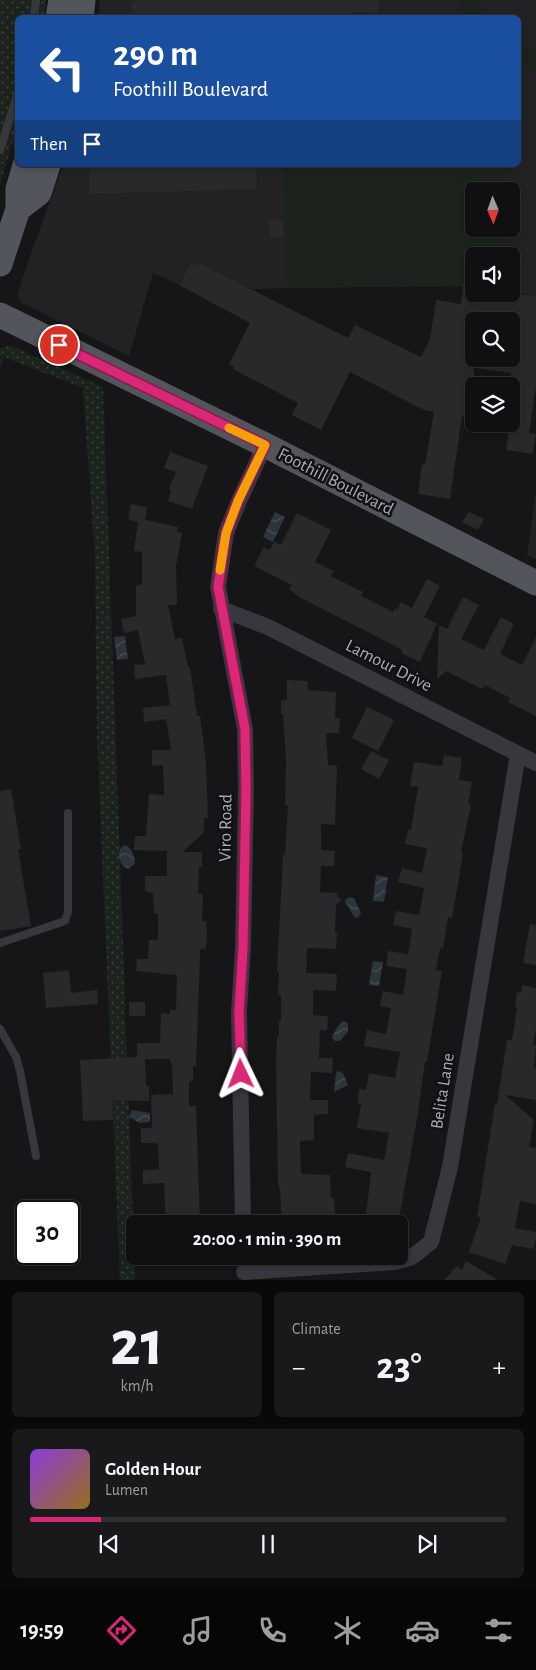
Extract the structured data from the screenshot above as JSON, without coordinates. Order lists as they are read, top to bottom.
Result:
{
  "streets": {
    "main road": ["Foothill Boulevard"],
    "street": ["Lamour Drive", "Viro Road", "Belita Lane"]
  },
  "crossings": [
    ["Foothill Boulevard", "Viro Road"],
    ["Lamour Drive", "Viro Road"],
    ["Lamour Drive", "Belita Lane"]
  ],
  "north": "bottom",
  "page": {
    "turn": ["290 m", "Foothill Boulevard"],
    "then": "Then",
    "limit": "30",
    "trip": "20:00 · 1 min · 390 m",
    "tile": [
      ["21", "km/h"],
      "Climate"
    ],
    "heat": ["−", "23°", "+"],
    "song": ["Golden Hour", "Lumen"],
    "tabs": "19:59"
  }
}
